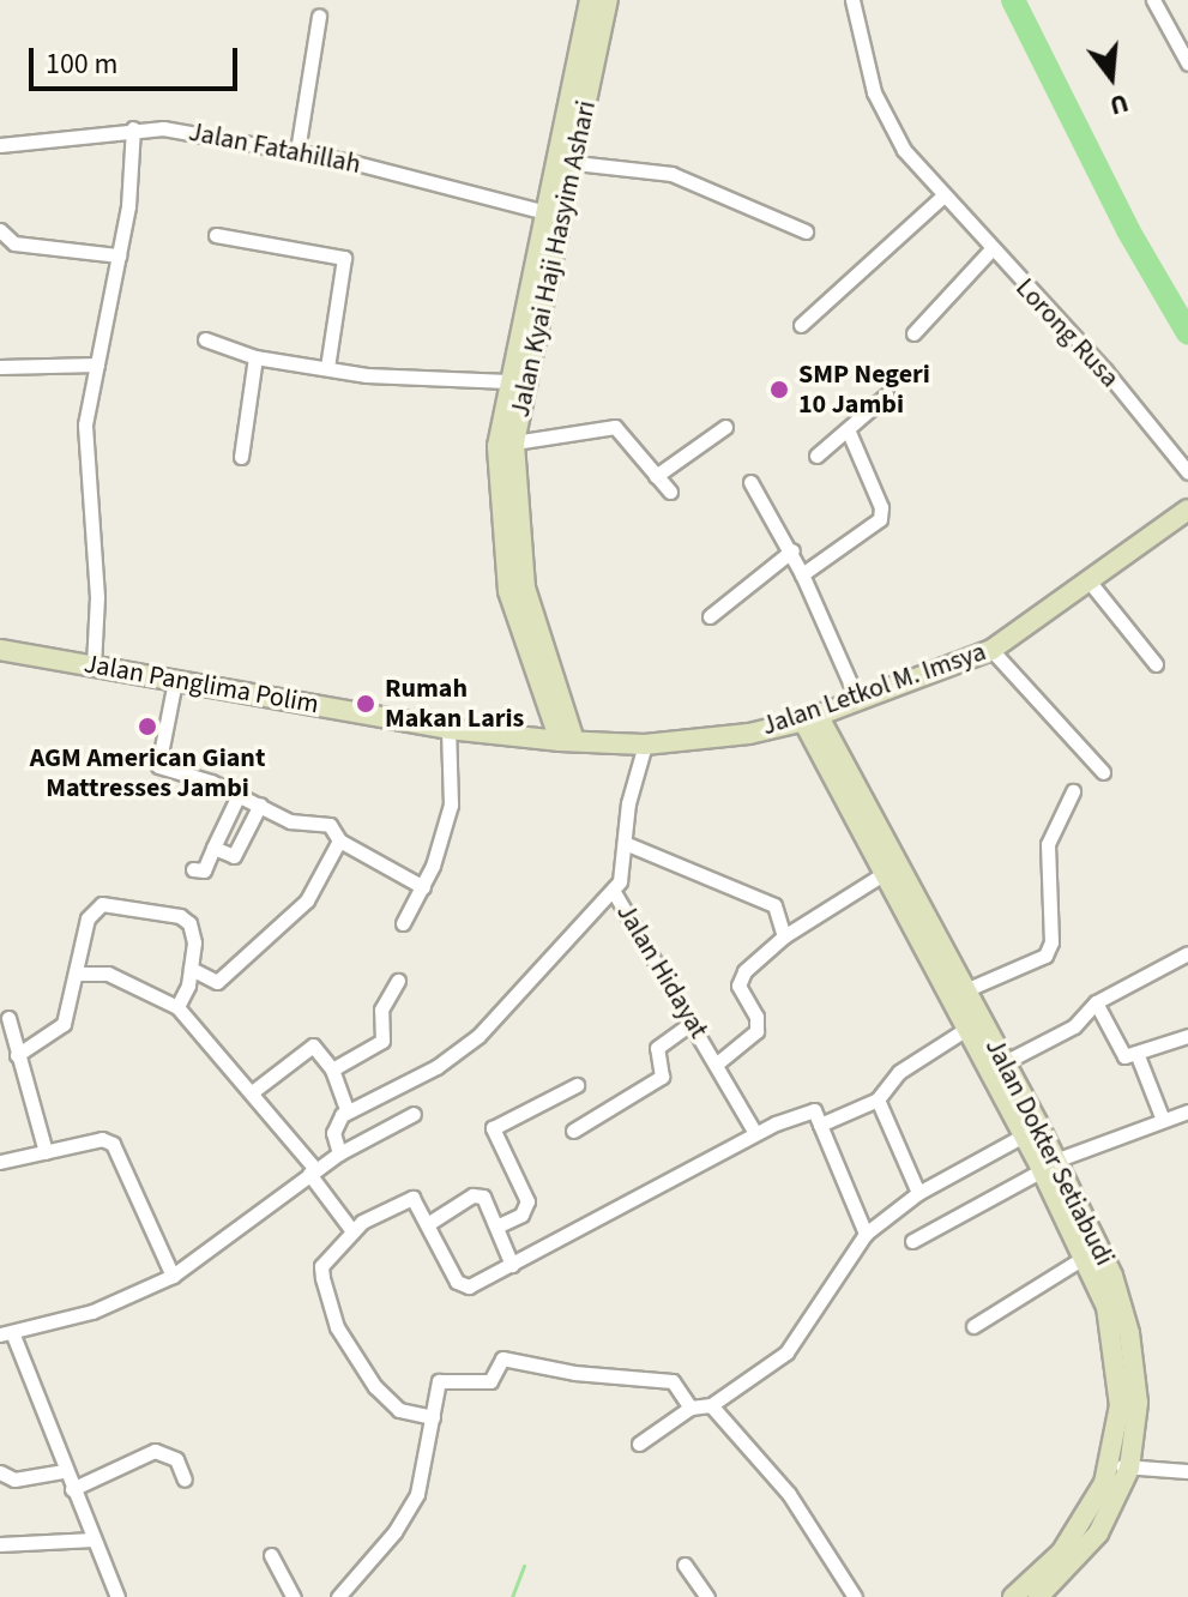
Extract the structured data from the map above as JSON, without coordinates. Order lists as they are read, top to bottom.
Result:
{
  "streets": {
    "street": [
      "Jalan Fatahillah",
      "Jalan Kyai Haji Hasyim Ashari",
      "Lorong Rusa",
      "Jalan Panglima Polim",
      "Jalan Letkol M. Imsya",
      "Jalan Hidayat",
      "Jalan Dokter Setiabudi"
    ]
  },
  "crossings": [
    ["Jalan Fatahillah", "Jalan Kyai Haji Hasyim Ashari"],
    ["Jalan Kyai Haji Hasyim Ashari", "Jalan Panglima Polim"],
    ["Jalan Kyai Haji Hasyim Ashari", "Jalan Letkol M. Imsya"],
    ["Jalan Panglima Polim", "Jalan Letkol M. Imsya"],
    ["Jalan Letkol M. Imsya", "Jalan Hidayat"],
    ["Jalan Letkol M. Imsya", "Jalan Dokter Setiabudi"]
  ],
  "places": ["SMP Negeri 10 Jambi", "Rumah Makan Laris", "AGM American Giant Mattresses Jambi"],
  "scale_bar": "100 m",
  "north": "bottom"
}
